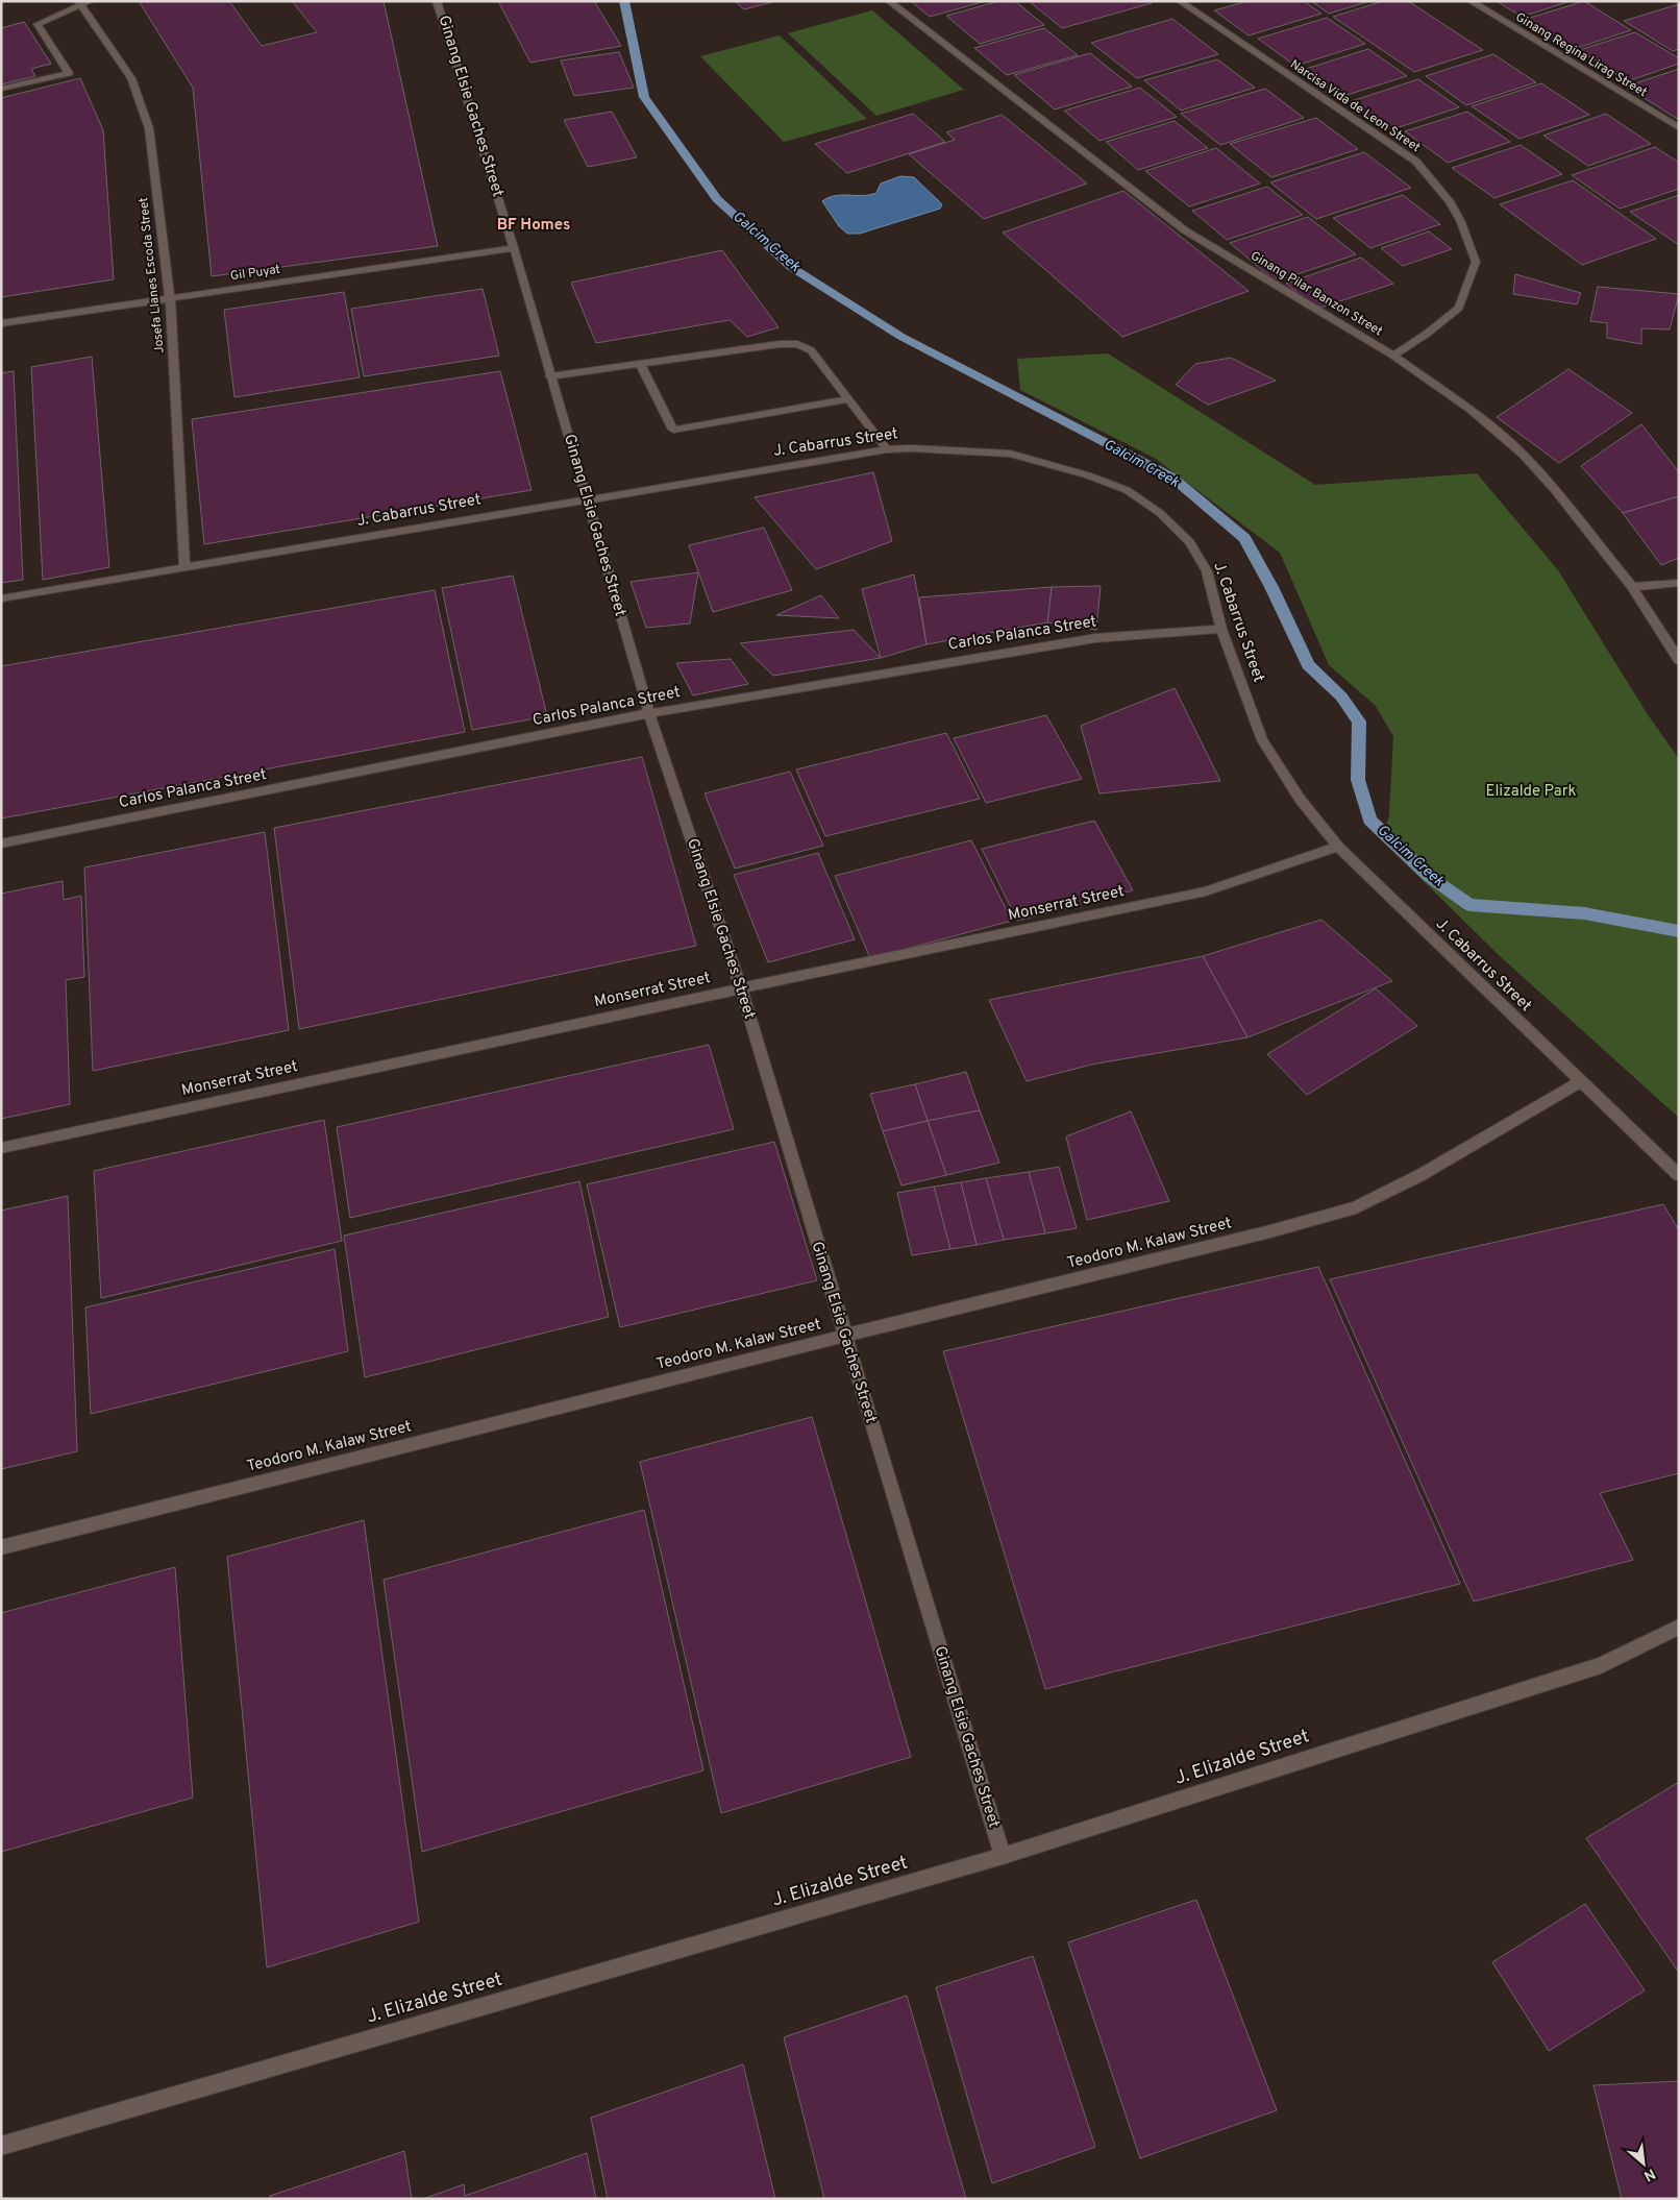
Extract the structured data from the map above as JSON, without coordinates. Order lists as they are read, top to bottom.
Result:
{
  "streets": {
    "street": [
      "Ginang Regina Lirag Street",
      "Ginang Elsie Gaches Street",
      "Narcisa Vida de Leon Street",
      "Gil Puyat",
      "Josefa Llanes Escoda Street",
      "Ginang Pilar Banzon Street",
      "J. Cabarrus Street",
      "Carlos Palanca Street",
      "Monserrat Street",
      "Teodoro M. Kalaw Street",
      "J. Elizalde Street"
    ]
  },
  "crossings": [
    ["Ginang Elsie Gaches Street", "Gil Puyat"],
    ["Ginang Elsie Gaches Street", "J. Cabarrus Street"],
    ["Ginang Elsie Gaches Street", "Carlos Palanca Street"],
    ["Ginang Elsie Gaches Street", "Monserrat Street"],
    ["Ginang Elsie Gaches Street", "Teodoro M. Kalaw Street"],
    ["Ginang Elsie Gaches Street", "J. Elizalde Street"],
    ["Narcisa Vida de Leon Street", "Ginang Pilar Banzon Street"],
    ["Gil Puyat", "Josefa Llanes Escoda Street"],
    ["Josefa Llanes Escoda Street", "J. Cabarrus Street"],
    ["J. Cabarrus Street", "Carlos Palanca Street"],
    ["J. Cabarrus Street", "Monserrat Street"],
    ["J. Cabarrus Street", "Teodoro M. Kalaw Street"]
  ],
  "districts": ["BF Homes"],
  "water": ["Galcim Creek"],
  "parks": ["Elizalde Park"],
  "north": "bottom right"
}
